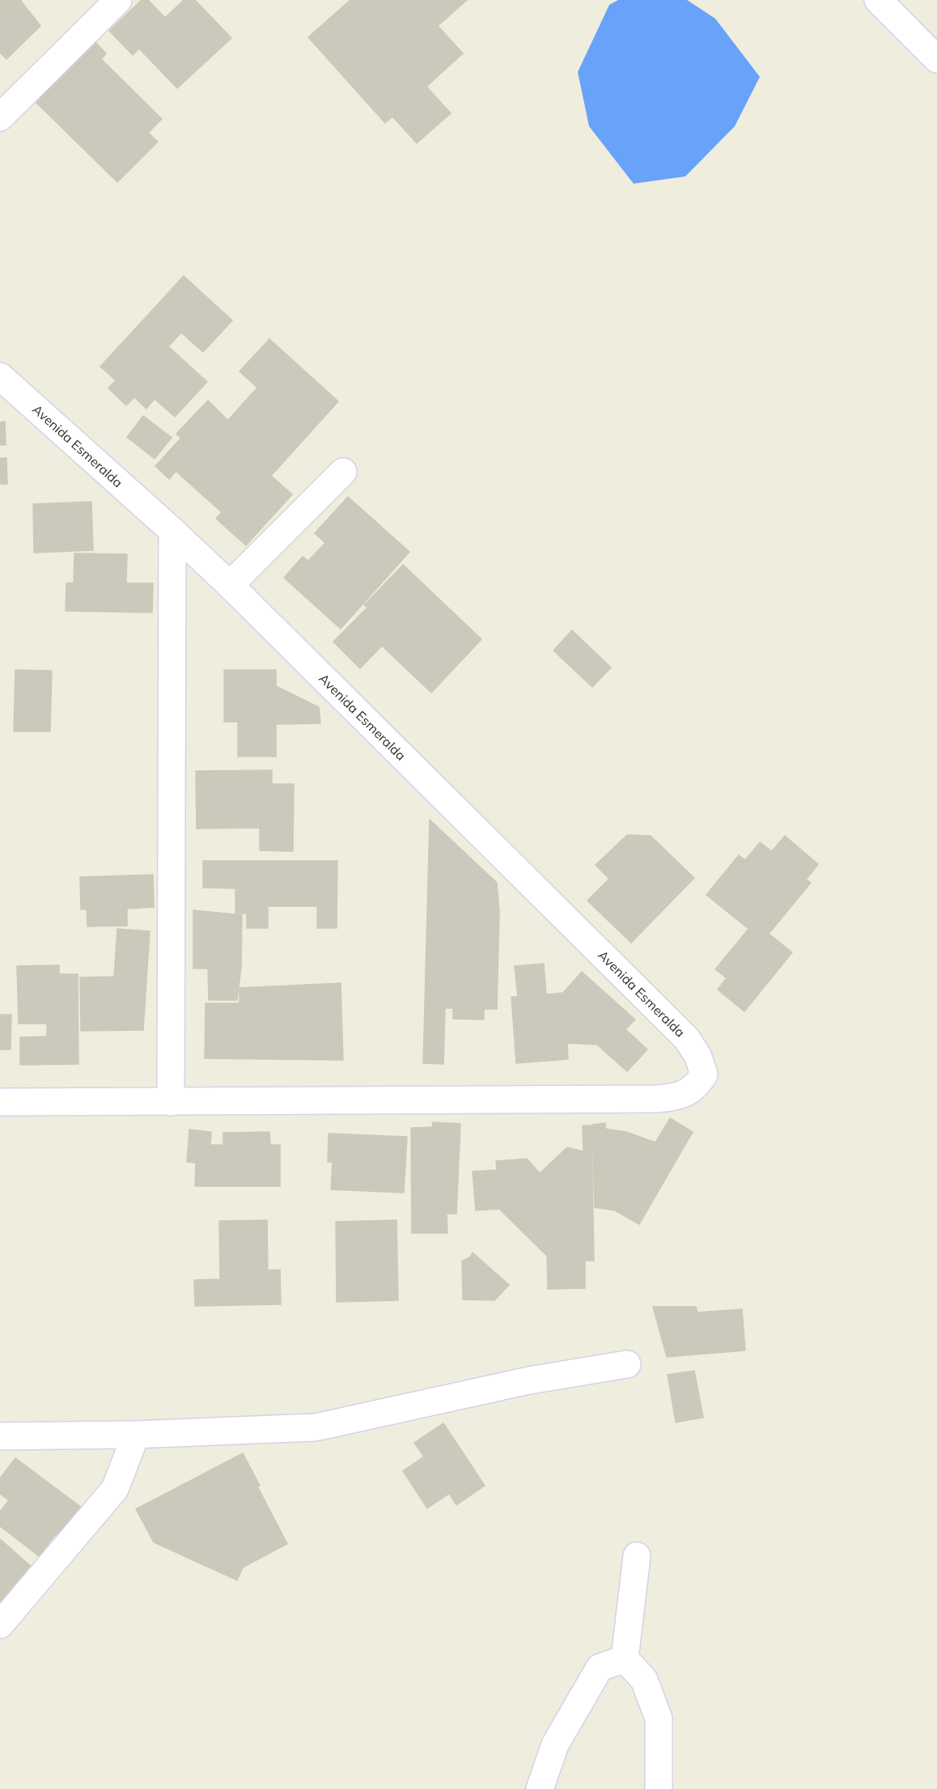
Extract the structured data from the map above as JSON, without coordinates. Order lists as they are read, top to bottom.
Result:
{
  "streets": {
    "street": ["Avenida Esmeralda"]
  }
}
